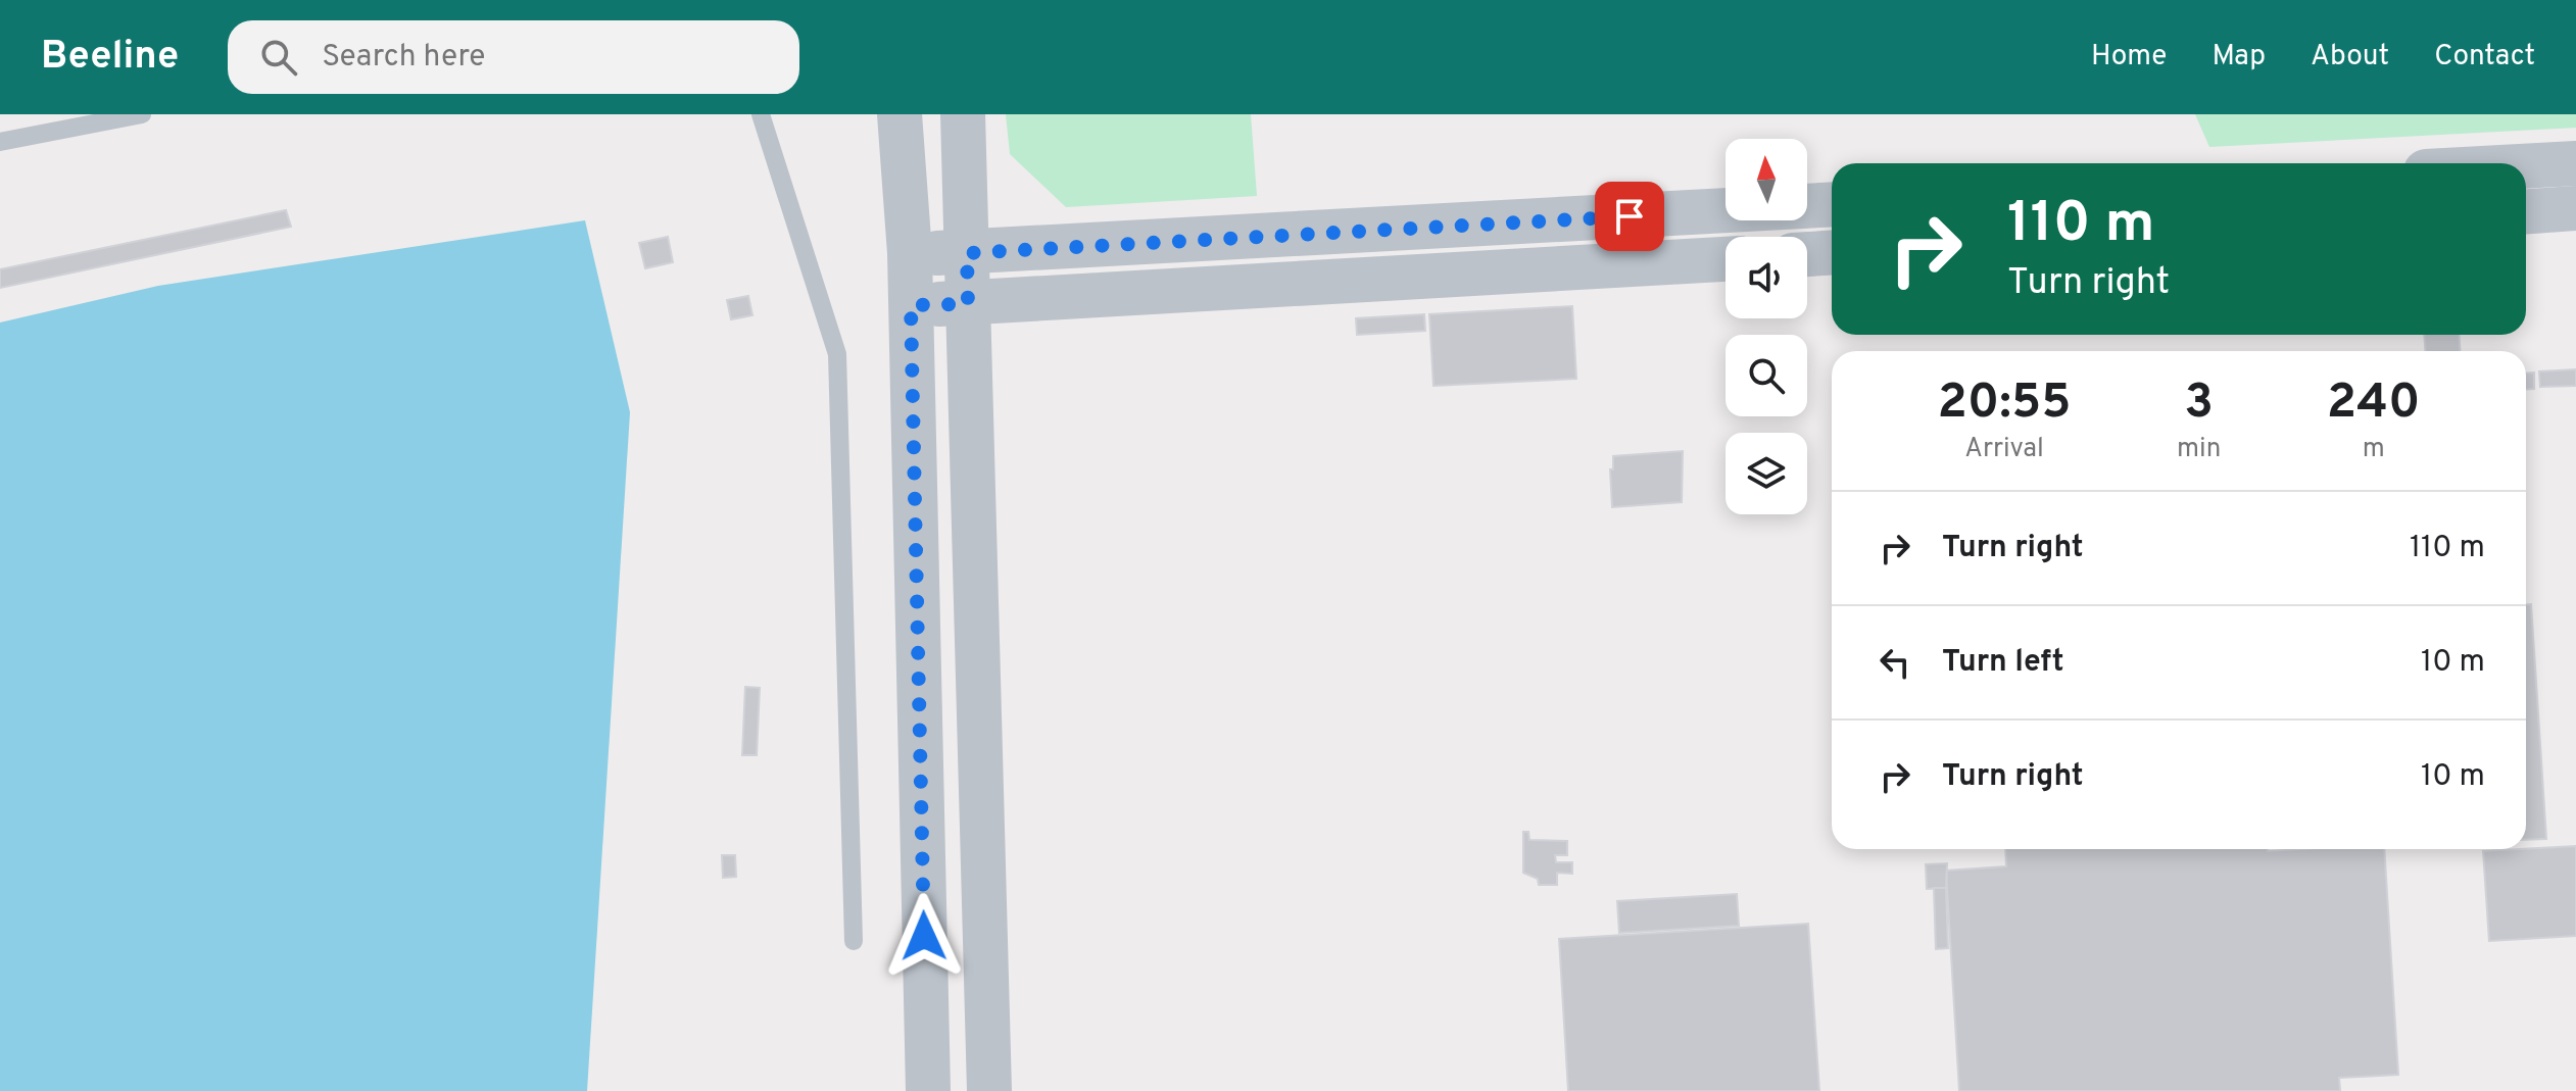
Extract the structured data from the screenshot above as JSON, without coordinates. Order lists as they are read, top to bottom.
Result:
{
  "north": "top",
  "page": {
    "header": "Beeline",
    "search": "Search here",
    "nav": [
      "Home",
      "Map",
      "About",
      "Contact"
    ],
    "turn": ["110 m", "Turn right"],
    "eta": [
      "20:55",
      "Arrival",
      "3",
      "min",
      "240",
      "m"
    ],
    "list": [
      {
        "name": "Turn right",
        "value": "110 m"
      },
      {
        "name": "Turn left",
        "value": "10 m"
      },
      {
        "name": "Turn right",
        "value": "10 m"
      }
    ]
  }
}
